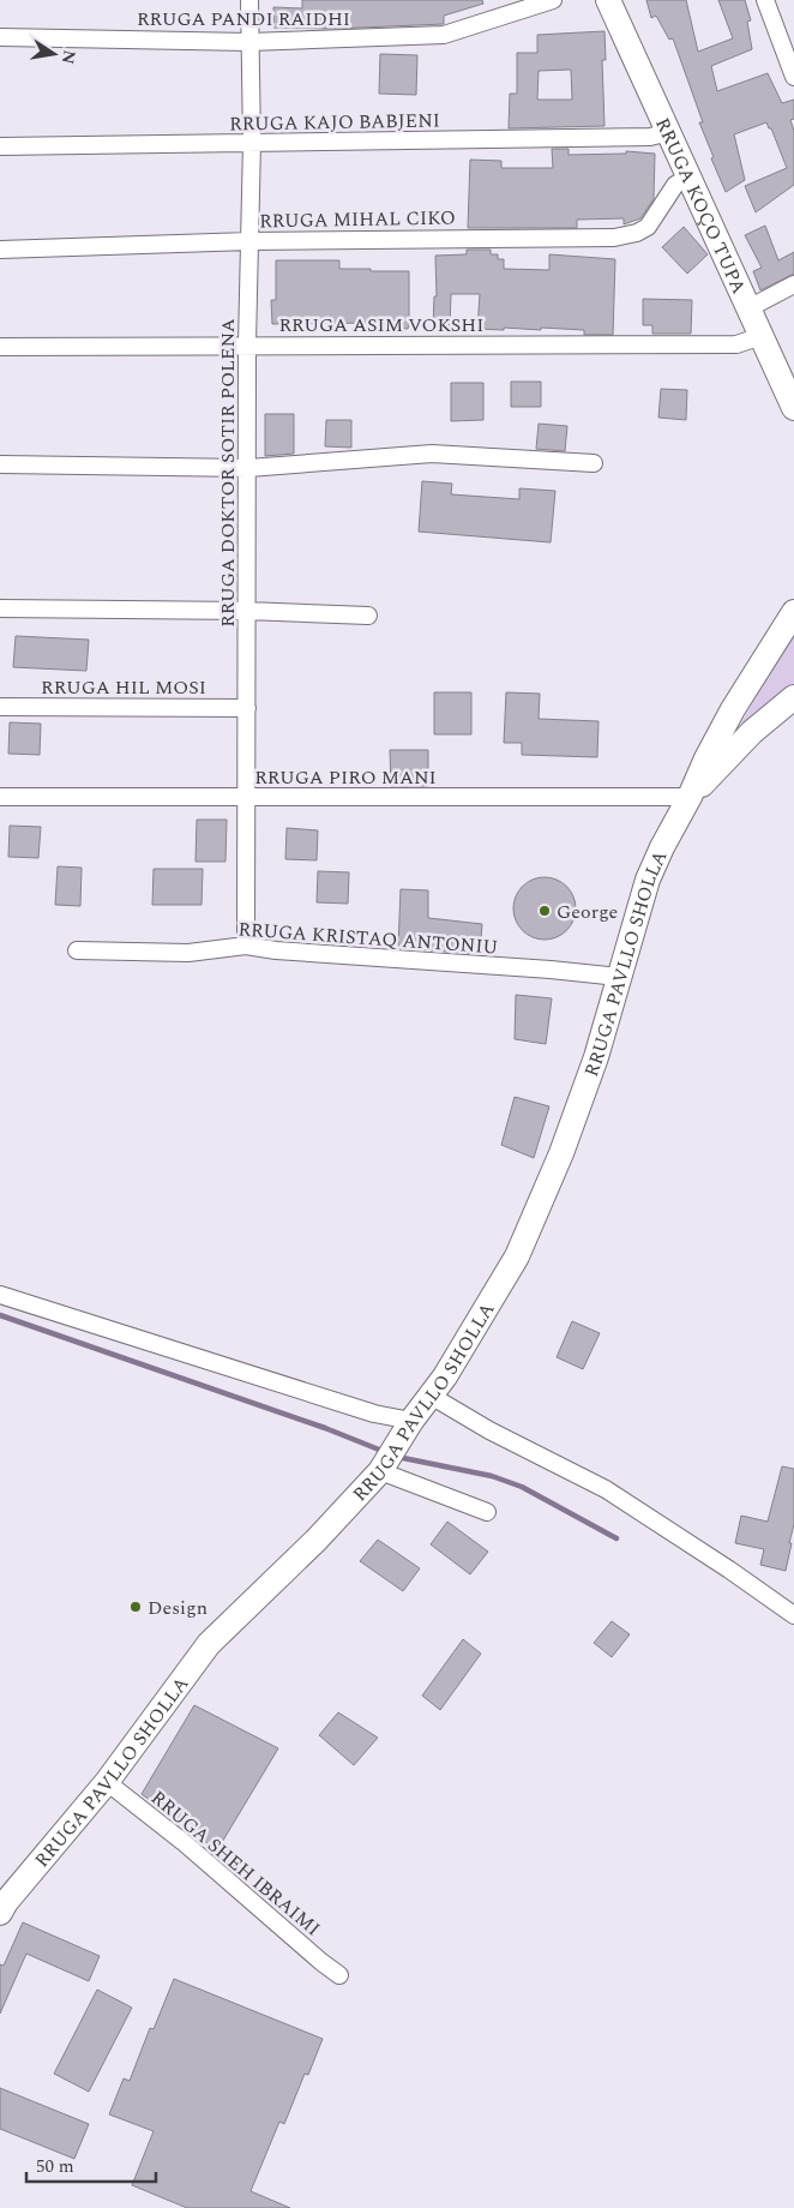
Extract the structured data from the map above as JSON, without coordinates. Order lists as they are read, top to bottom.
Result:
{
  "streets": {
    "street": [
      "RRUGA PANDI RAIDHI",
      "RRUGA KAJO BABJENI",
      "RRUGA KOÇO TUPA",
      "RRUGA MIHAL CIKO",
      "RRUGA ASIM VOKSHI",
      "RRUGA DOKTOR SOTIR POLENA",
      "RRUGA HIL MOSI",
      "RRUGA PIRO MANI",
      "RRUGA KRISTAQ ANTONIU",
      "RRUGA PAVLLO SHOLLA",
      "RRUGA SHEH IBRAIMI"
    ]
  },
  "crossings": [
    ["RRUGA PANDI RAIDHI", "RRUGA DOKTOR SOTIR POLENA"],
    ["RRUGA KAJO BABJENI", "RRUGA KOÇO TUPA"],
    ["RRUGA KAJO BABJENI", "RRUGA DOKTOR SOTIR POLENA"],
    ["RRUGA KOÇO TUPA", "RRUGA MIHAL CIKO"],
    ["RRUGA KOÇO TUPA", "RRUGA ASIM VOKSHI"],
    ["RRUGA MIHAL CIKO", "RRUGA DOKTOR SOTIR POLENA"],
    ["RRUGA ASIM VOKSHI", "RRUGA DOKTOR SOTIR POLENA"],
    ["RRUGA DOKTOR SOTIR POLENA", "RRUGA HIL MOSI"],
    ["RRUGA DOKTOR SOTIR POLENA", "RRUGA PIRO MANI"],
    ["RRUGA DOKTOR SOTIR POLENA", "RRUGA KRISTAQ ANTONIU"],
    ["RRUGA PIRO MANI", "RRUGA PAVLLO SHOLLA"],
    ["RRUGA KRISTAQ ANTONIU", "RRUGA PAVLLO SHOLLA"],
    ["RRUGA PAVLLO SHOLLA", "RRUGA SHEH IBRAIMI"]
  ],
  "places": ["George", "Design"],
  "scale_bar": "50 m",
  "north": "right"
}
